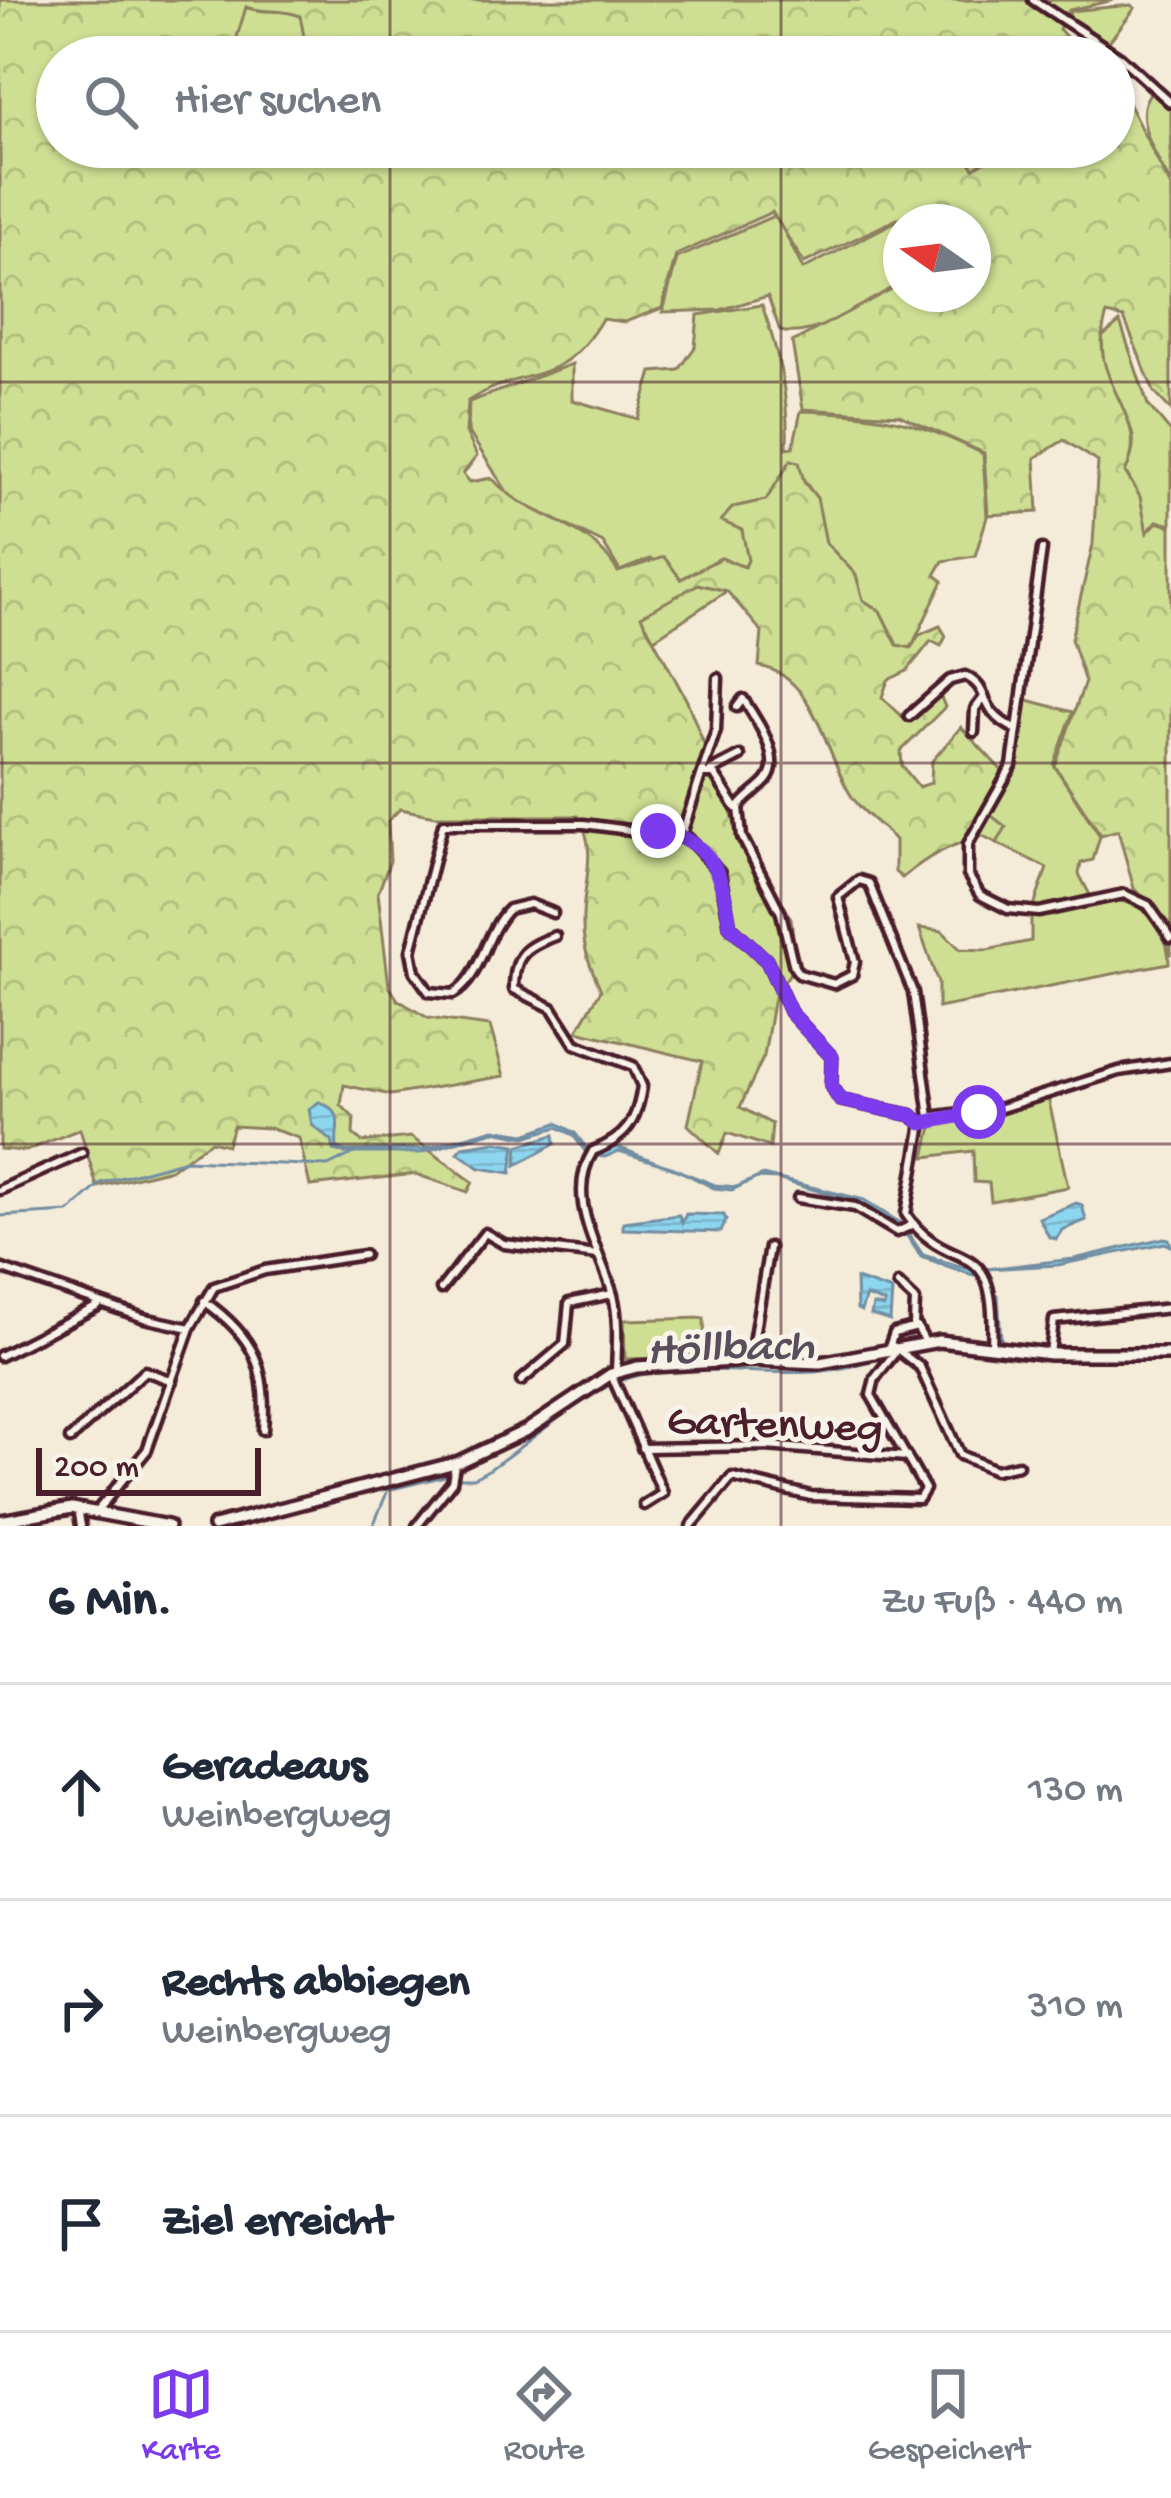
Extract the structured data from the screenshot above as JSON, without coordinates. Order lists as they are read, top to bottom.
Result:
{
  "streets": {
    "street": ["Gartenweg"]
  },
  "water": ["Höllbach"],
  "scale_bar": "200 m",
  "north": "left",
  "page": {
    "search": "Hier suchen",
    "scale": "200 m",
    "heading": ["6 Min.", "Zu Fuß · 440 m"],
    "list": [
      ["Geradeaus", "Weinbergweg", "130 m"],
      ["Rechts abbiegen", "Weinbergweg", "310 m"],
      "Ziel erreicht"
    ],
    "nav": ["Karte", "Route", "Gespeichert"]
  }
}
